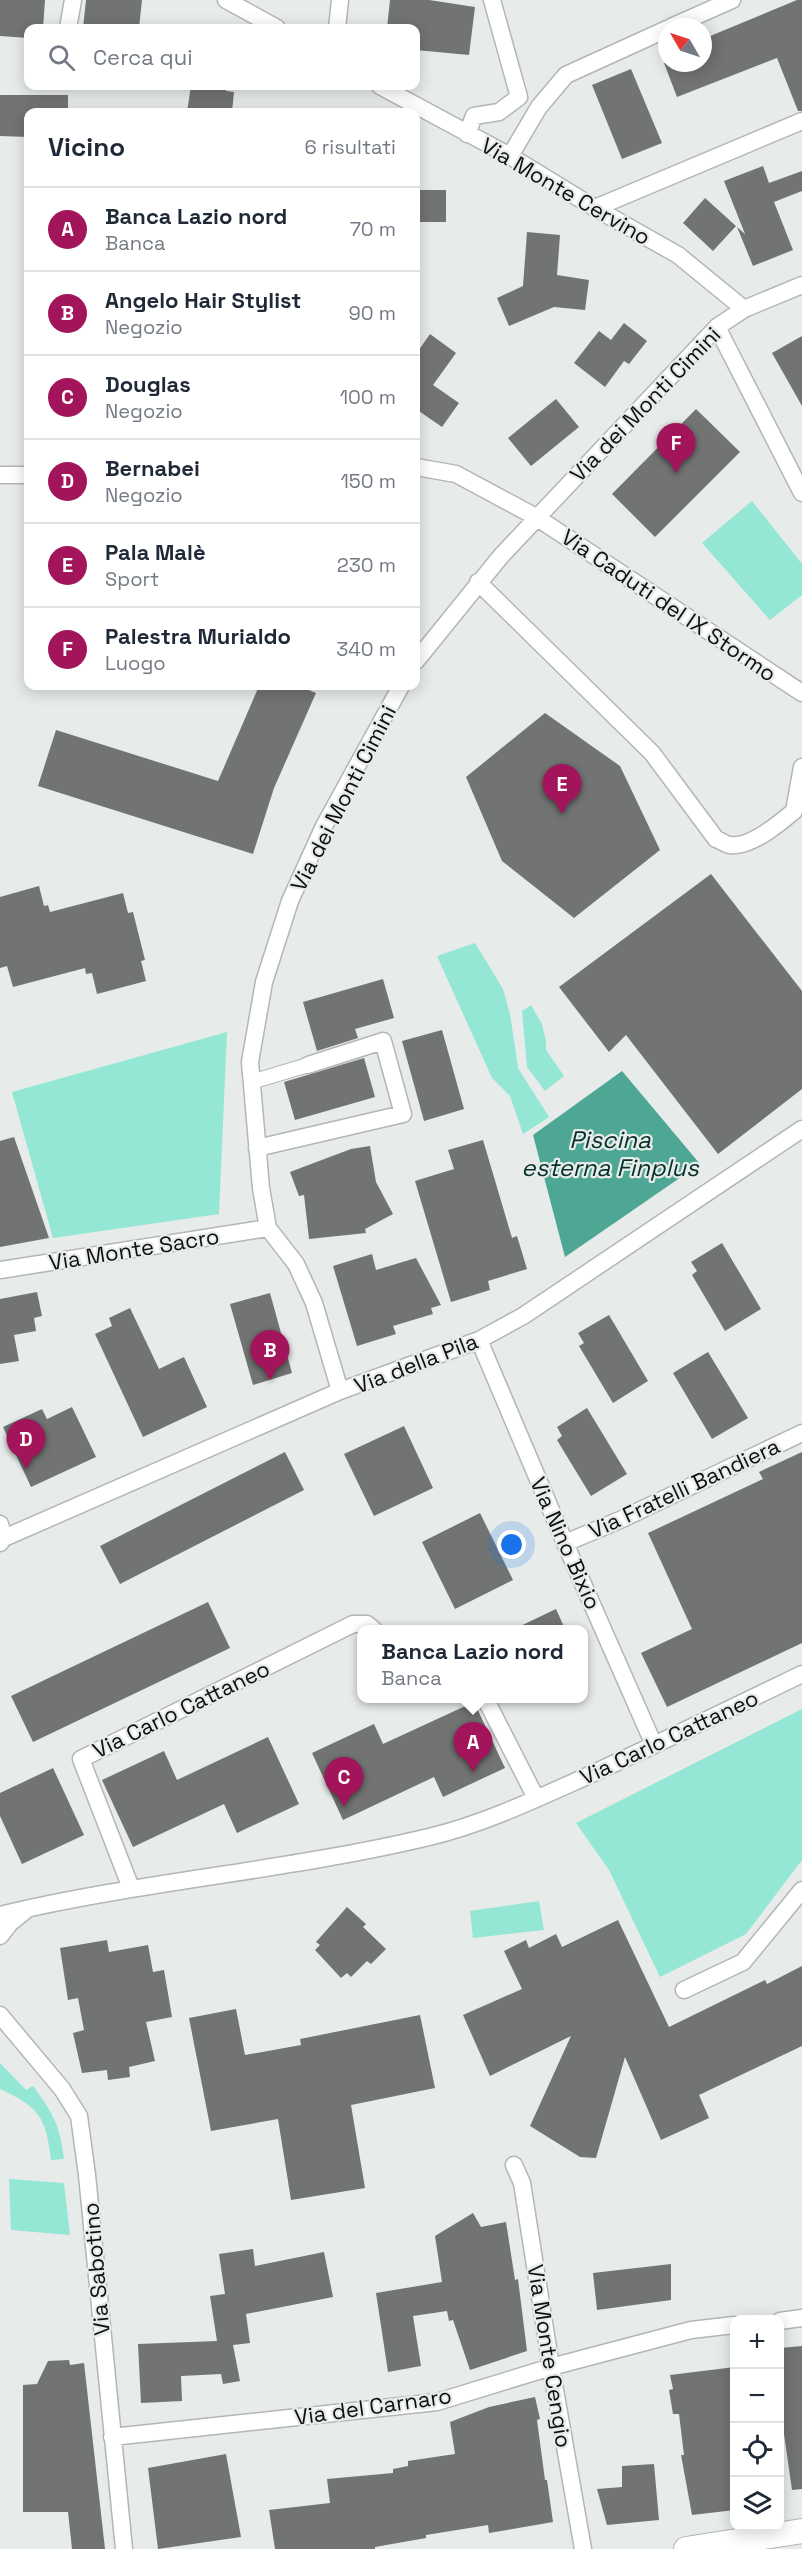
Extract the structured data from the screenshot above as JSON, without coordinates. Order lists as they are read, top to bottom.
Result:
{
  "streets": {
    "street": [
      "Via Monte Cervino",
      "Via dei Monti Cimini",
      "Via Caduti del IX Stormo",
      "Via Monte Sacro",
      "Via della Pila",
      "Via Fratelli Bandiera",
      "Via Nino Bixio",
      "Via Carlo Cattaneo",
      "Via Sabotino",
      "Via Monte Cengio",
      "Via del Carnaro"
    ]
  },
  "crossings": [
    ["Via Monte Cervino", "Via dei Monti Cimini"],
    ["Via dei Monti Cimini", "Via Caduti del IX Stormo"],
    ["Via dei Monti Cimini", "Via Monte Sacro"],
    ["Via dei Monti Cimini", "Via della Pila"],
    ["Via della Pila", "Via Nino Bixio"],
    ["Via Fratelli Bandiera", "Via Nino Bixio"],
    ["Via Nino Bixio", "Via Carlo Cattaneo"],
    ["Via Sabotino", "Via del Carnaro"],
    ["Via Monte Cengio", "Via del Carnaro"]
  ],
  "water": ["Piscina esterna Finplus"],
  "north": "top left",
  "page": {
    "search": "Cerca qui",
    "heading": ["Vicino", "6 risultati"],
    "list": [
      {
        "mark": "A",
        "name": "Banca Lazio nord",
        "note": "Banca",
        "value": "70 m"
      },
      {
        "mark": "B",
        "name": "Angelo Hair Stylist",
        "note": "Negozio",
        "value": "90 m"
      },
      {
        "mark": "C",
        "name": "Douglas",
        "note": "Negozio",
        "value": "100 m"
      },
      {
        "mark": "D",
        "name": "Bernabei",
        "note": "Negozio",
        "value": "150 m"
      },
      {
        "mark": "E",
        "name": "Pala Malè",
        "note": "Sport",
        "value": "230 m"
      },
      {
        "mark": "F",
        "name": "Palestra Murialdo",
        "note": "Luogo",
        "value": "340 m"
      }
    ],
    "pins": [
      "F",
      "E",
      "B",
      "D",
      "A",
      "C"
    ],
    "popup": ["Banca Lazio nord", "Banca"],
    "map_buttons": ["+", "−"]
  }
}
